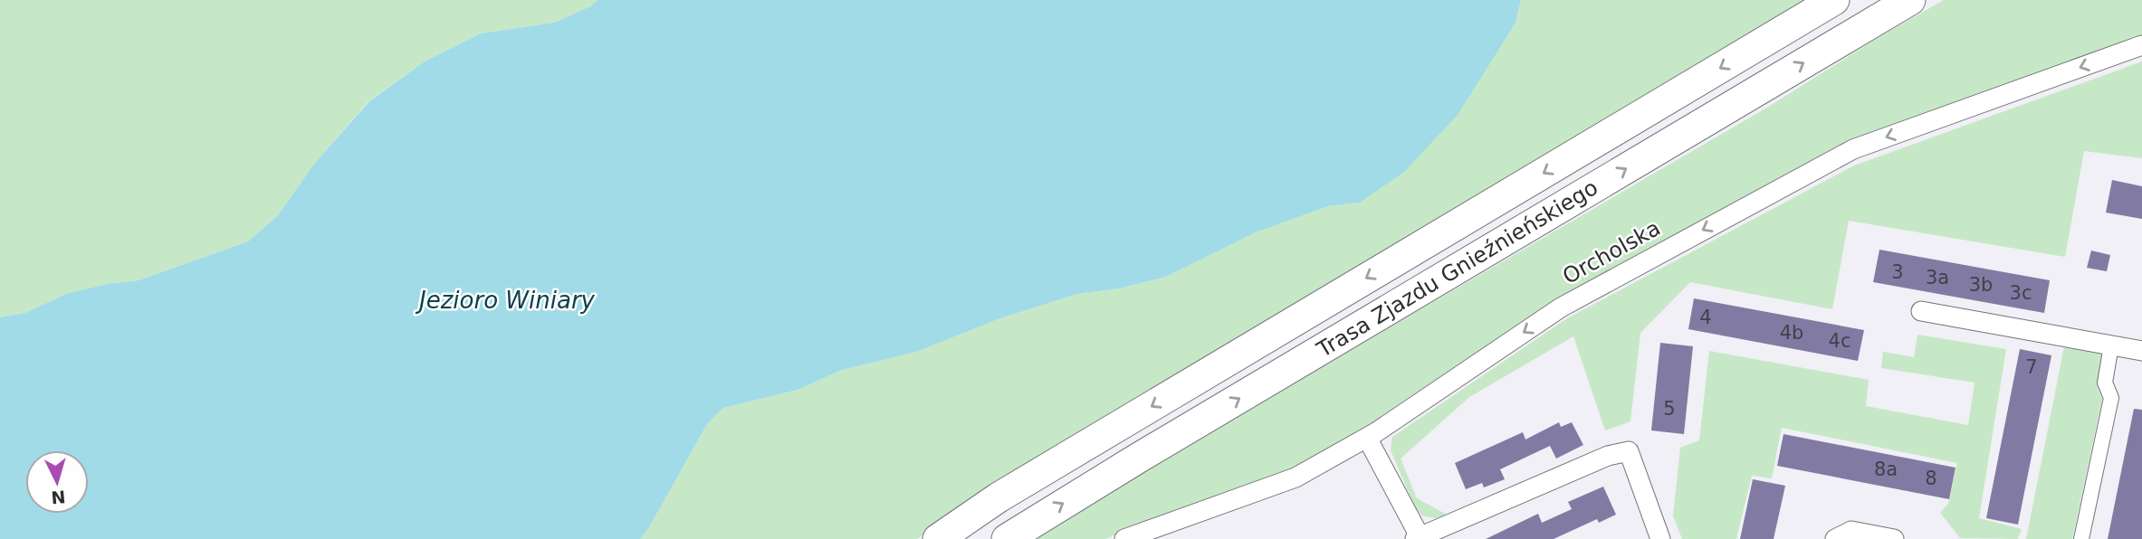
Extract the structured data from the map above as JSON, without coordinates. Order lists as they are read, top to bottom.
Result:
{
  "streets": {
    "main road": ["Trasa Zjazdu Gnieźnieńskiego"],
    "street": ["Orcholska"]
  },
  "one_way": ["Orcholska"],
  "water": ["Jezioro Winiary"],
  "house_numbers": [
    "3",
    "3a",
    "3b",
    "3c",
    "4",
    "4b",
    "4c",
    "7",
    "5",
    "8a",
    "8"
  ],
  "north": "bottom"
}
